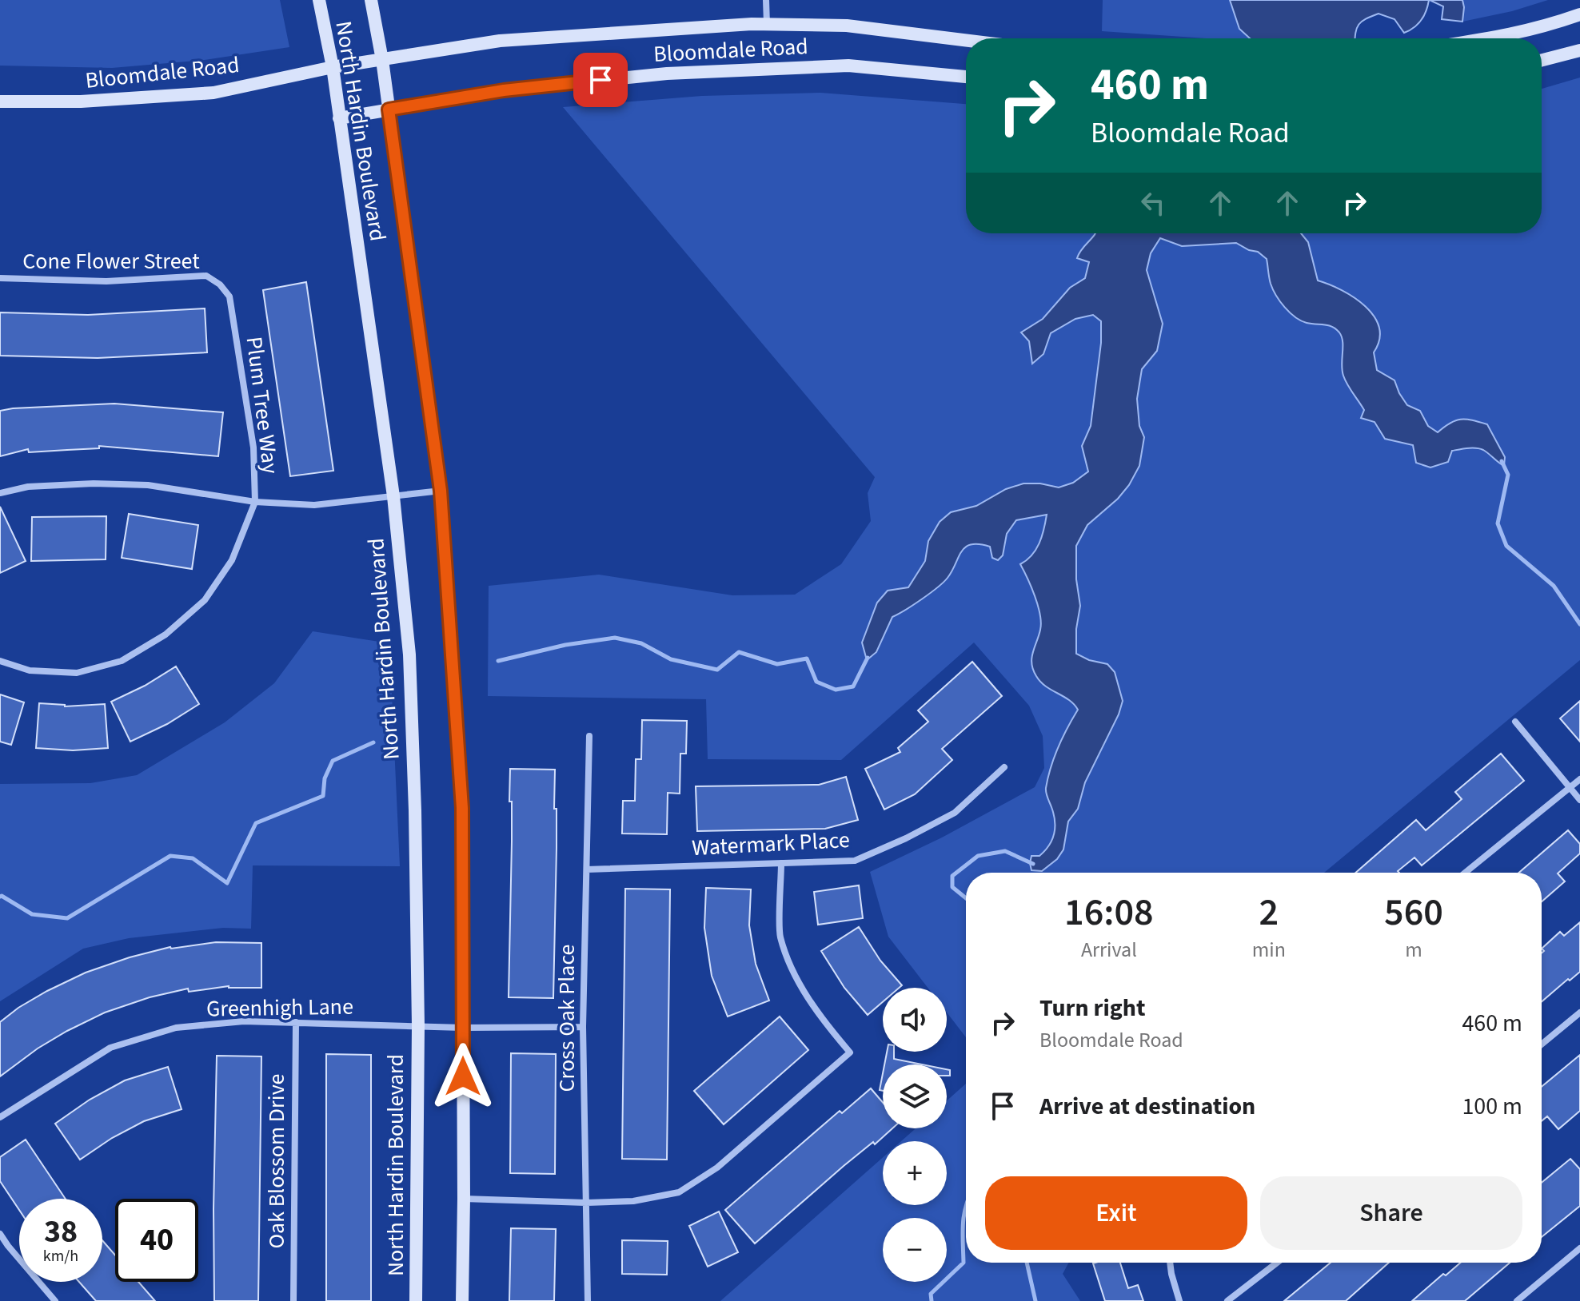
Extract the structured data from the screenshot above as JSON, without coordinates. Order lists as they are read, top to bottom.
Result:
{
  "streets": {
    "street": [
      "Bloomdale Road",
      "North Hardin Boulevard",
      "Cone Flower Street",
      "Plum Tree Way",
      "Watermark Place",
      "Greenhigh Lane",
      "Cross Oak Place",
      "Oak Blossom Drive"
    ]
  },
  "crossings": [
    ["Bloomdale Road", "North Hardin Boulevard"],
    ["North Hardin Boulevard", "Greenhigh Lane"],
    ["Cone Flower Street", "Plum Tree Way"],
    ["Watermark Place", "Cross Oak Place"],
    ["Greenhigh Lane", "Cross Oak Place"],
    ["Greenhigh Lane", "Oak Blossom Drive"]
  ],
  "page": {
    "turn": ["460 m", "Bloomdale Road"],
    "eta": [
      "16:08",
      "Arrival",
      "2",
      "min",
      "560",
      "m"
    ],
    "list": [
      {
        "name": "Turn right",
        "note": "Bloomdale Road",
        "value": "460 m"
      },
      {
        "name": "Arrive at destination",
        "value": "100 m"
      }
    ],
    "map_buttons": ["+", "−"],
    "buttons": ["Exit", "Share"],
    "speed": "38 km/h",
    "limit": "40"
  }
}
